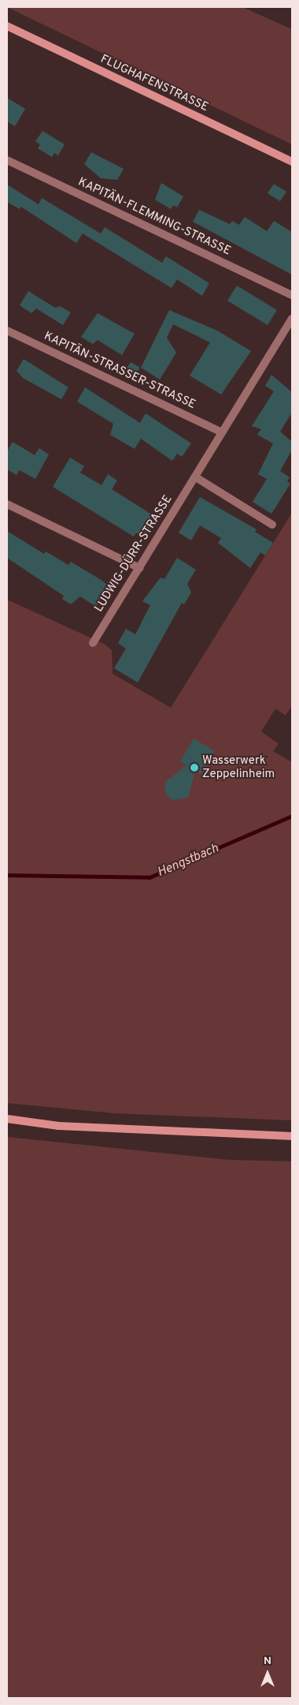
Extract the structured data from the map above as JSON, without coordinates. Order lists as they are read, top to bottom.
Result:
{
  "streets": {
    "street": [
      "FLUGHAFENSTRASSE",
      "KAPITÄN-FLEMMING-STRASSE",
      "KAPITÄN-STRASSER-STRASSE",
      "LUDWIG-DÜRR-STRASSE"
    ]
  },
  "crossings": [
    ["KAPITÄN-STRASSER-STRASSE", "LUDWIG-DÜRR-STRASSE"]
  ],
  "water": ["Hengstbach"],
  "places": ["Wasserwerk Zeppelinheim"],
  "north": "top"
}
